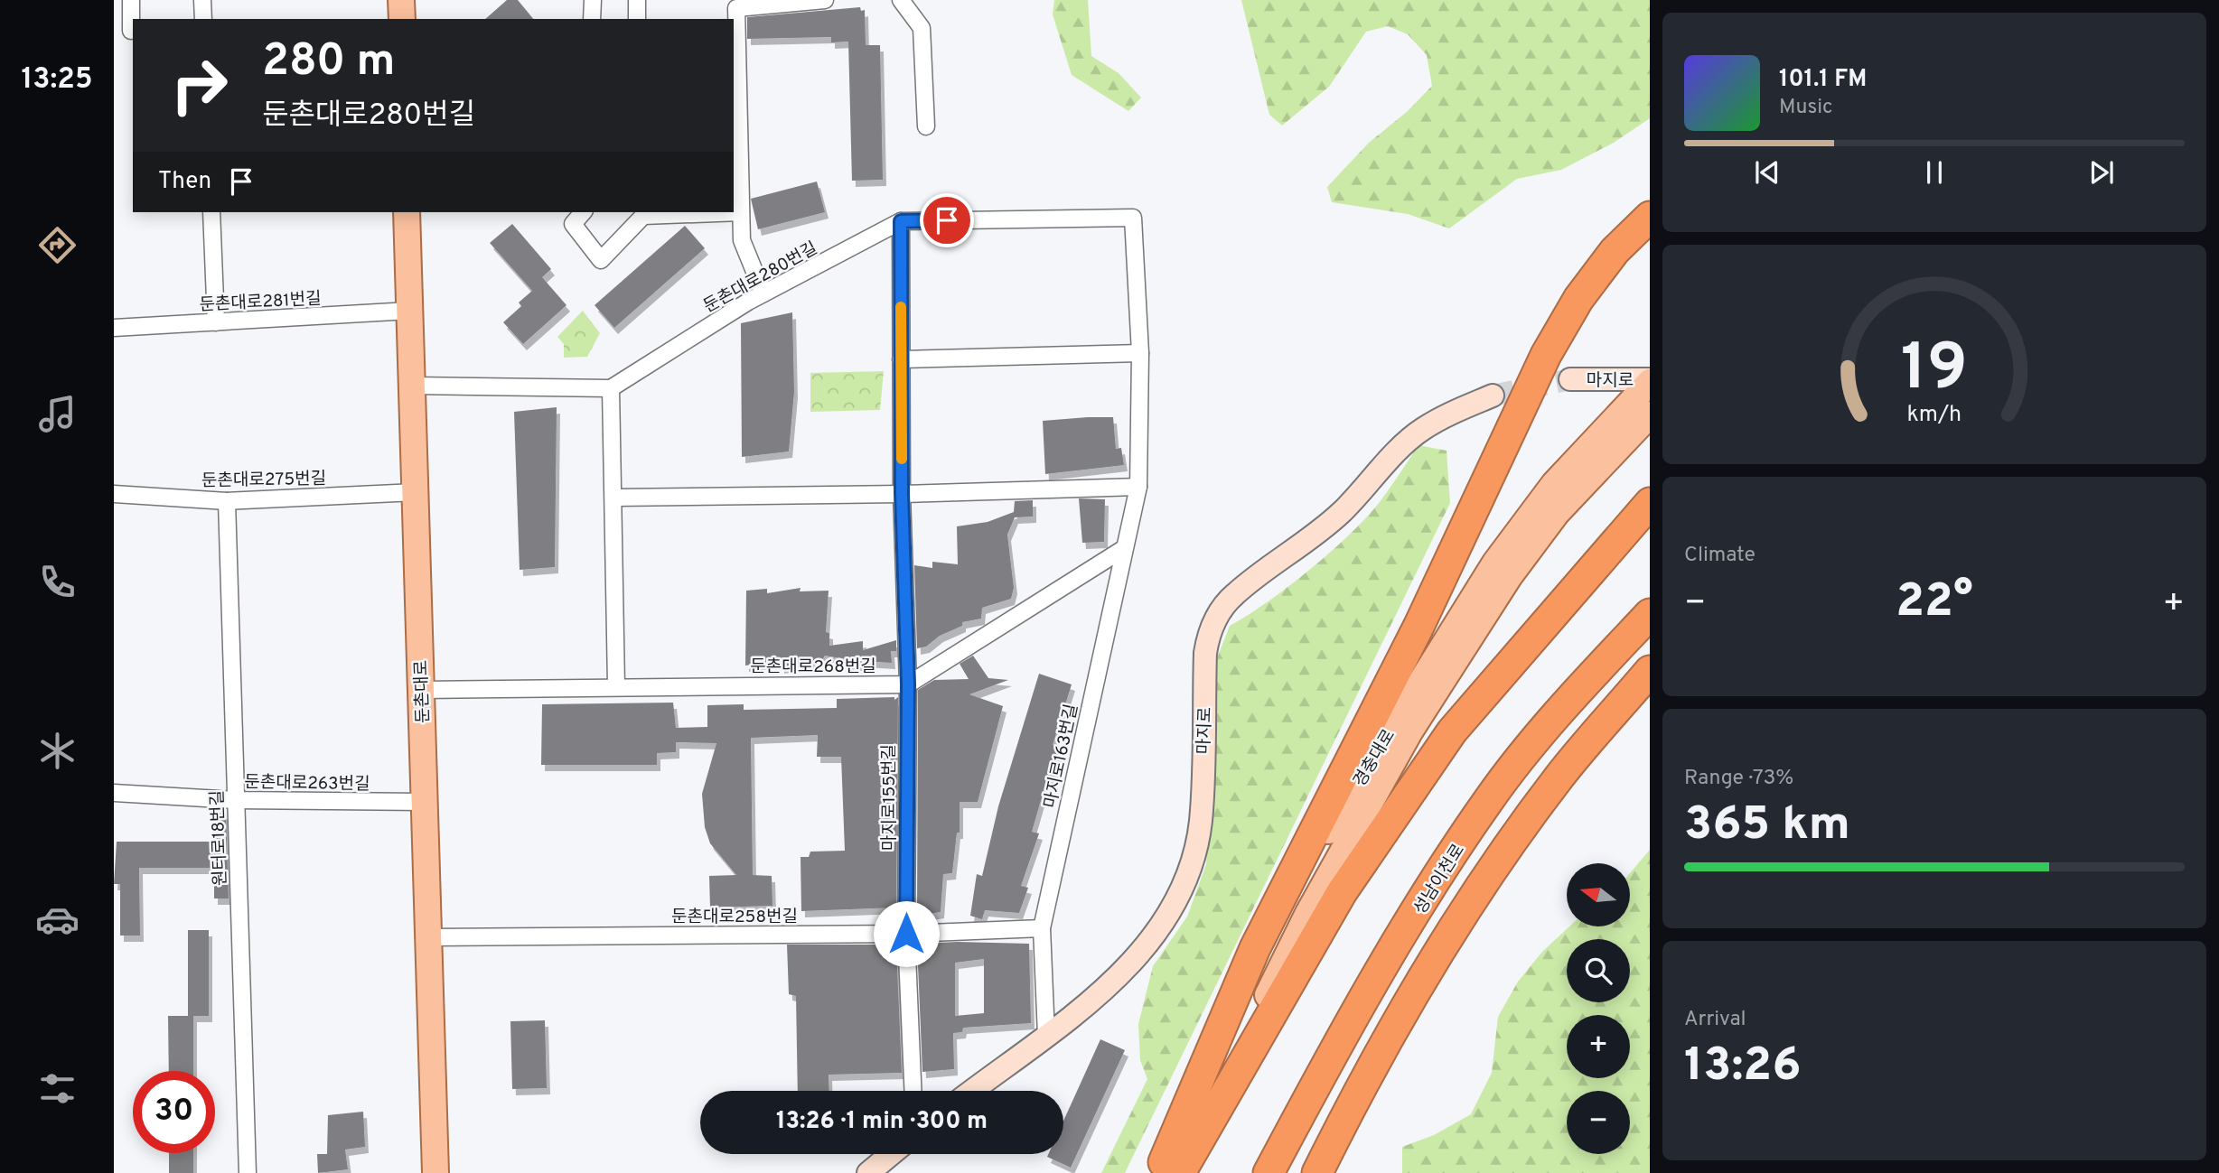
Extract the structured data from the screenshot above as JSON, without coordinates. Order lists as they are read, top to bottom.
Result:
{
  "streets": {
    "highway": ["성남이천로"],
    "main road": ["마지로", "둔촌대로", "경충대로"],
    "street": [
      "둔촌대로280번길",
      "둔촌대로281번길",
      "둔촌대로275번길",
      "둔촌대로268번길",
      "마지로163번길",
      "둔촌대로263번길",
      "마지로155번길",
      "원터로18번길",
      "둔촌대로258번길"
    ]
  },
  "crossings": [
    ["둔촌대로280번길", "마지로163번길"],
    ["둔촌대로280번길", "마지로155번길"],
    ["둔촌대로281번길", "둔촌대로"],
    ["마지로", "마지로163번길"],
    ["마지로", "경충대로"],
    ["둔촌대로275번길", "둔촌대로"],
    ["둔촌대로275번길", "원터로18번길"],
    ["둔촌대로268번길", "둔촌대로"],
    ["둔촌대로268번길", "마지로155번길"],
    ["둔촌대로", "둔촌대로263번길"],
    ["둔촌대로", "둔촌대로258번길"],
    ["마지로163번길", "둔촌대로258번길"],
    ["둔촌대로263번길", "원터로18번길"],
    ["마지로155번길", "둔촌대로258번길"]
  ],
  "north": "left",
  "page": {
    "tabs": "13:25",
    "turn": ["280 m", "둔촌대로280번길"],
    "song": ["101.1 FM", "Music"],
    "then": "Then",
    "tile": [
      "Climate",
      ["Range · 73%", "365 km"],
      ["Arrival", "13:26"]
    ],
    "heat": ["−", "22°", "+"],
    "map_buttons": ["+", "−"],
    "limit": "30",
    "trip": "13:26 · 1 min · 300 m",
    "gauge": ["19", "km/h"]
  }
}
